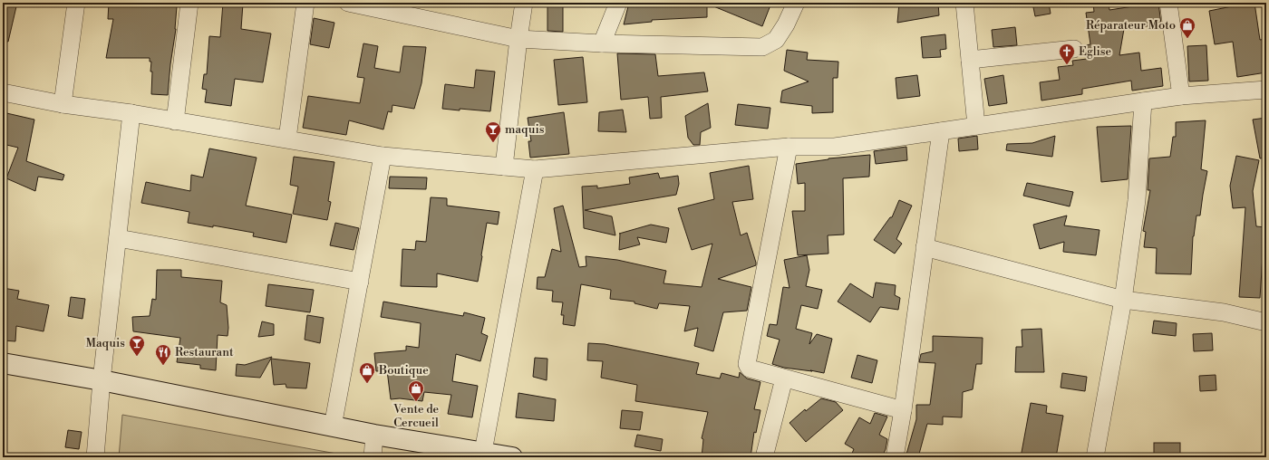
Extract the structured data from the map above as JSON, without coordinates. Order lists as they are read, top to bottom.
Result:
{
  "places": {
    "shop": ["Réparateur Moto", "Boutique", "Vente de Cercueil"],
    "church": ["Eglise"],
    "bar": ["maquis", "Maquis"],
    "restaurant": ["Restaurant"]
  }
}
